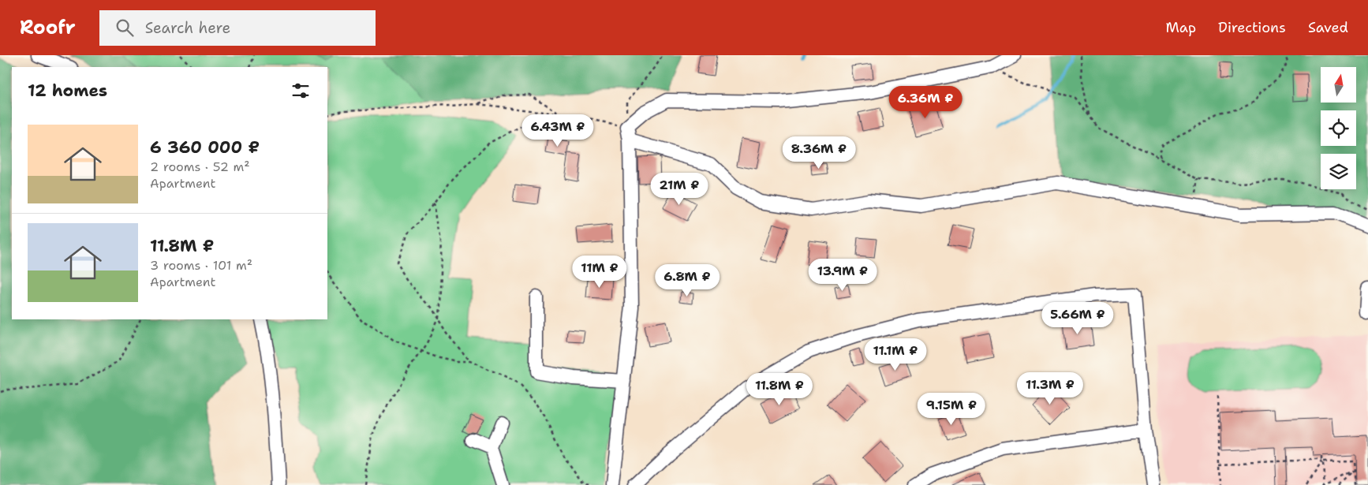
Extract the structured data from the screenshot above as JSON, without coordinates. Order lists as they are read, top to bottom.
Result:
{
  "north": "top",
  "page": {
    "header": "Roofr",
    "search": "Search here",
    "nav": ["Map", "Directions", "Saved"],
    "heading": "12 homes",
    "price": [
      "6.36M ₽",
      "6.43M ₽",
      "8.36M ₽",
      "21M ₽",
      "11M ₽",
      "13.9M ₽",
      "6.8M ₽",
      "5.66M ₽",
      "11.1M ₽",
      "11.3M ₽",
      "11.8M ₽",
      "9.15M ₽"
    ],
    "list": [
      {
        "name": "6 360 000 ₽",
        "note": "2 rooms · 52 m² · Apartment"
      },
      {
        "name": "11.8M ₽",
        "note": "3 rooms · 101 m² · Apartment"
      }
    ]
  }
}
